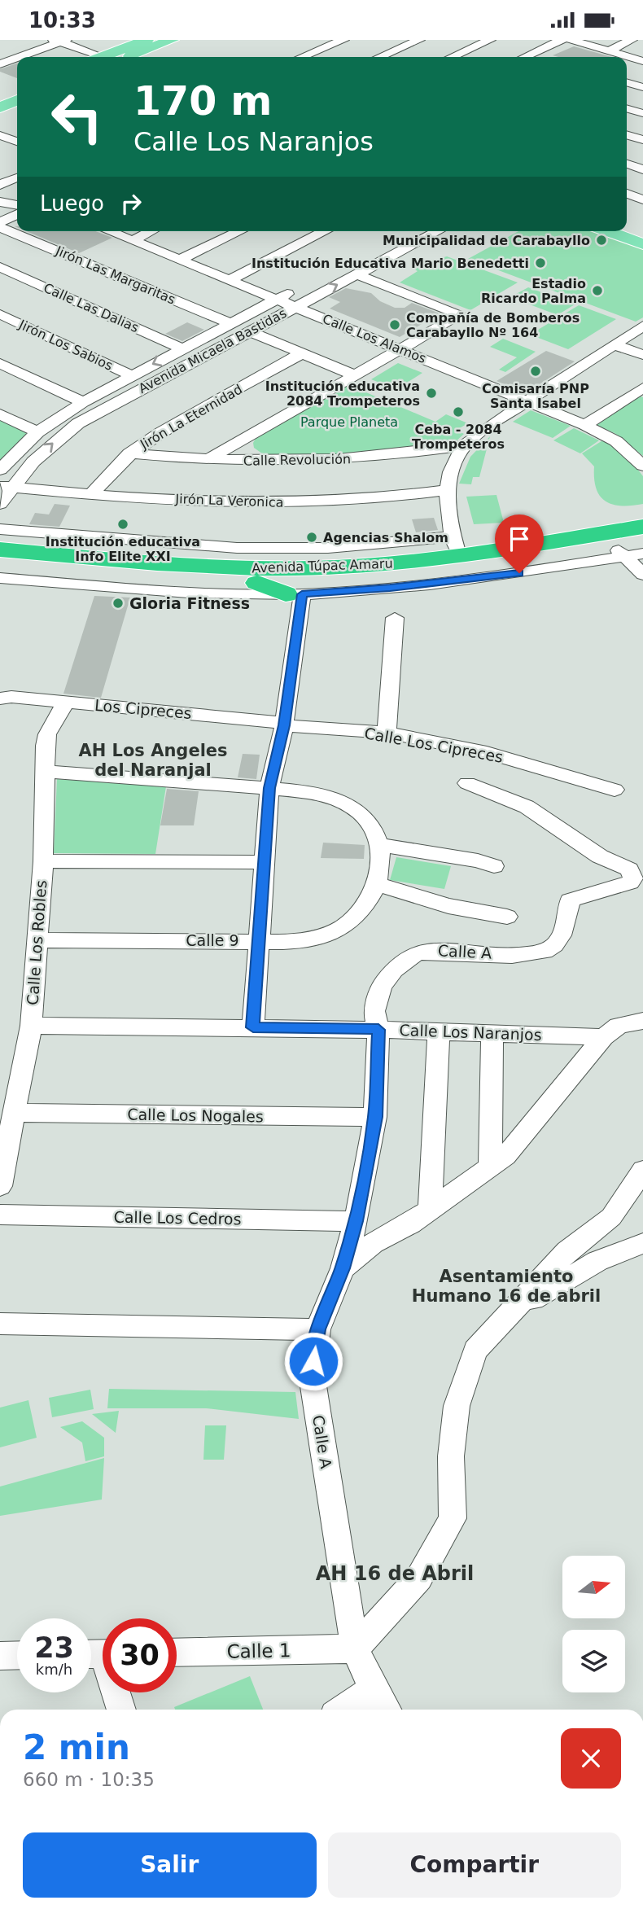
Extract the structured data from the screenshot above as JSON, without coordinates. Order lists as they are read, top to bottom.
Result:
{
  "streets": {
    "highway": ["Avenida Túpac Amaru"],
    "street": [
      "Jirón Las Margaritas",
      "Calle Las Dalias",
      "Calle Los Alamos",
      "Jirón Los Sabios",
      "Avenida Micaela Bastidas",
      "Jirón La Eternidad",
      "Calle Revolución",
      "Jirón La Veronica",
      "Los Cipreces",
      "Calle Los Cipreces",
      "Calle 9",
      "Calle Los Robles",
      "Calle A",
      "Calle Los Naranjos",
      "Calle Los Nogales",
      "Calle Los Cedros",
      "Calle 1"
    ]
  },
  "crossings": [
    ["Jirón Las Margaritas", "Avenida Micaela Bastidas"],
    ["Calle Las Dalias", "Avenida Micaela Bastidas"],
    ["Calle Los Alamos", "Avenida Micaela Bastidas"],
    ["Jirón Los Sabios", "Avenida Micaela Bastidas"],
    ["Avenida Micaela Bastidas", "Jirón La Veronica"],
    ["Jirón La Eternidad", "Calle Revolución"],
    ["Jirón La Eternidad", "Jirón La Veronica"],
    ["Los Cipreces", "Calle Los Cipreces"],
    ["Los Cipreces", "Calle Los Robles"],
    ["Calle 9", "Calle Los Robles"],
    ["Calle Los Robles", "Calle Los Naranjos"],
    ["Calle Los Robles", "Calle Los Nogales"],
    ["Calle A", "Calle Los Naranjos"],
    ["Calle A", "Calle Los Nogales"],
    ["Calle A", "Calle Los Cedros"],
    ["Calle A", "Calle 1"]
  ],
  "districts": ["AH Los Angeles del Naranjal", "Asentamiento Humano 16 de abril", "AH 16 de Abril"],
  "parks": ["Parque Planeta"],
  "places": [
    "Municipalidad de Carabayllo",
    "Institución Educativa Mario Benedetti",
    "Estadio Ricardo Palma",
    "Compañía de Bomberos Carabayllo Nº 164",
    "Comisaría PNP Santa Isabel",
    "Institución educativa 2084 Trompeteros",
    "Ceba - 2084 Trompeteros",
    "Institución educativa Info Elite XXI",
    "Agencias Shalom",
    "Gloria Fitness"
  ],
  "north": "right",
  "page": {
    "status": "10:33",
    "turn": ["170 m", "Calle Los Naranjos"],
    "then": "Luego",
    "speed": "23 km/h",
    "limit": "30",
    "heading": ["2 min", "660 m · 10:35"],
    "buttons": ["Salir", "Compartir"]
  }
}
